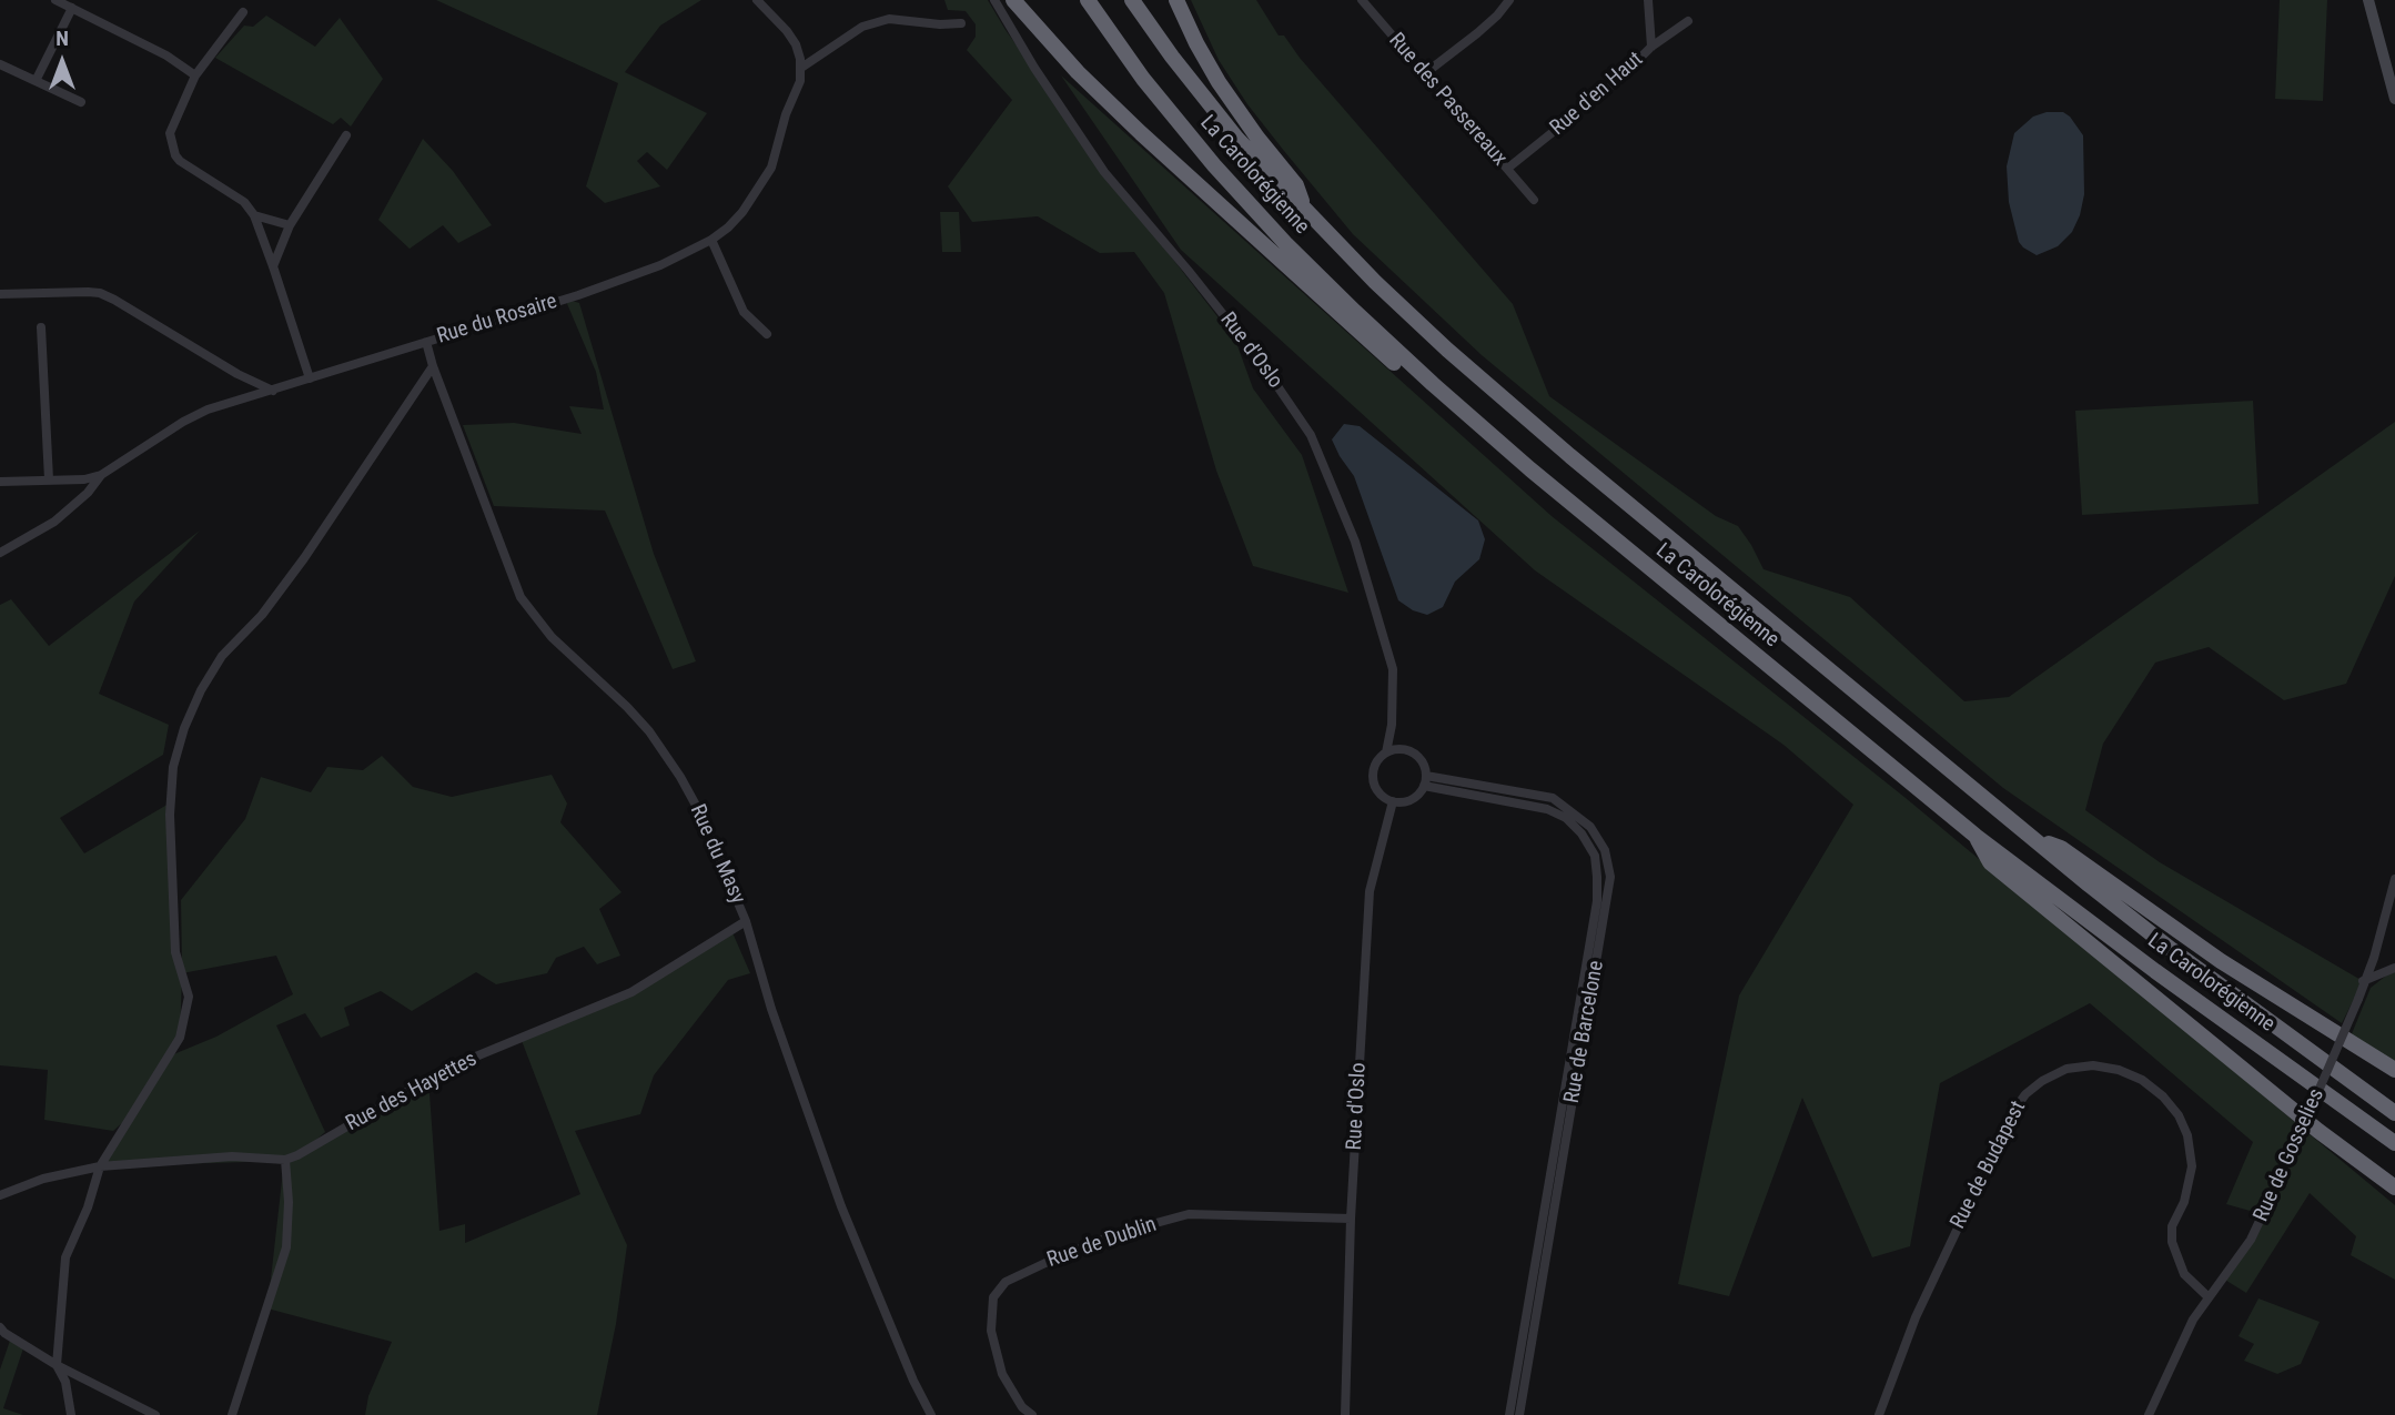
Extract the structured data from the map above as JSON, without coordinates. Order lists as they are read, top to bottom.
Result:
{
  "streets": {
    "highway": ["La Carolorégienne"],
    "street": [
      "Rue d'en Haut",
      "Rue des Passereaux",
      "Rue du Rosaire",
      "Rue d'Oslo",
      "Rue du Masy",
      "Rue de Barcelone",
      "Rue des Hayettes",
      "Rue de Gosselies",
      "Rue de Budapest",
      "Rue de Dublin"
    ]
  },
  "crossings": [
    ["Rue d'en Haut", "Rue des Passereaux"],
    ["Rue du Rosaire", "Rue du Masy"],
    ["Rue d'Oslo", "Rue de Barcelone"],
    ["Rue d'Oslo", "Rue de Dublin"],
    ["Rue du Masy", "Rue des Hayettes"],
    ["Rue de Gosselies", "Rue de Budapest"]
  ],
  "north": "top"
}
